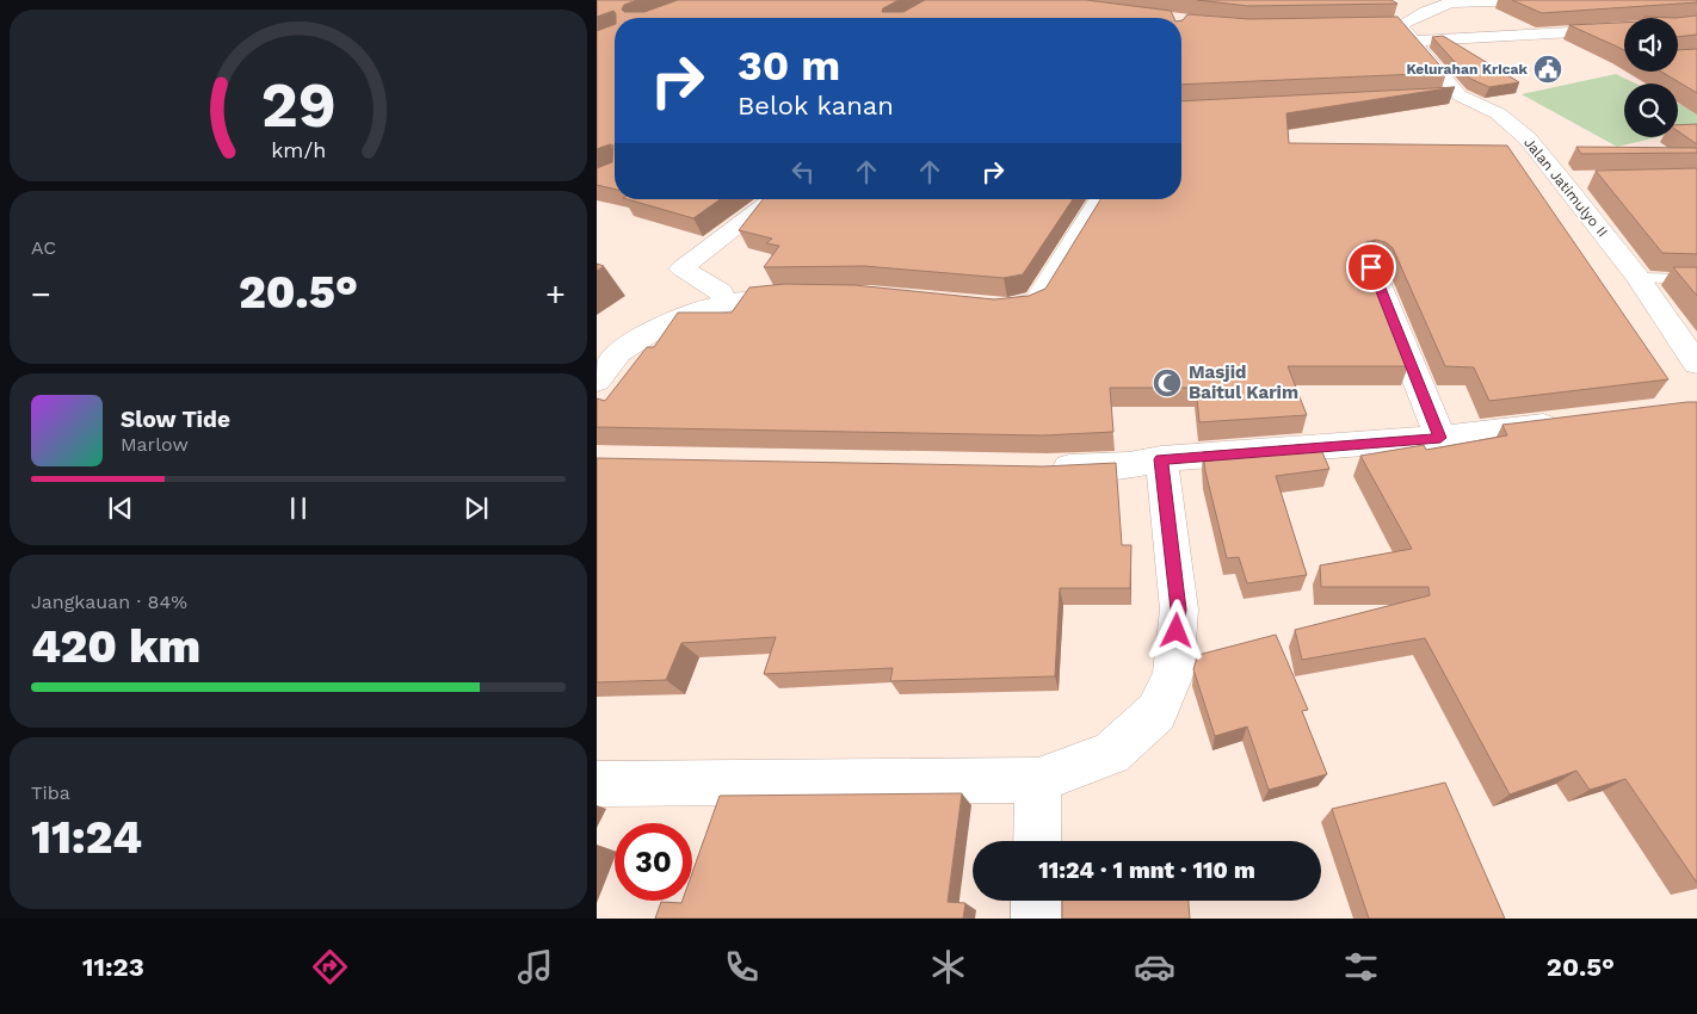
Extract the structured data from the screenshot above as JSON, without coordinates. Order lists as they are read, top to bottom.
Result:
{
  "streets": {
    "street": ["Jalan Jatimulyo II"]
  },
  "places": {
    "public building": ["Kelurahan Kricak"],
    "mosque": ["Masjid Baitul Karim"]
  },
  "page": {
    "turn": ["30 m", "Belok kanan"],
    "tile": [
      "AC",
      ["Jangkauan · 84%", "420 km"],
      ["Tiba", "11:24"]
    ],
    "heat": ["−", "20.5°", "+"],
    "song": ["Slow Tide", "Marlow"],
    "limit": "30",
    "trip": "11:24 · 1 mnt · 110 m",
    "tabs": ["11:23", "20.5°"],
    "gauge": ["29", "km/h"]
  }
}
